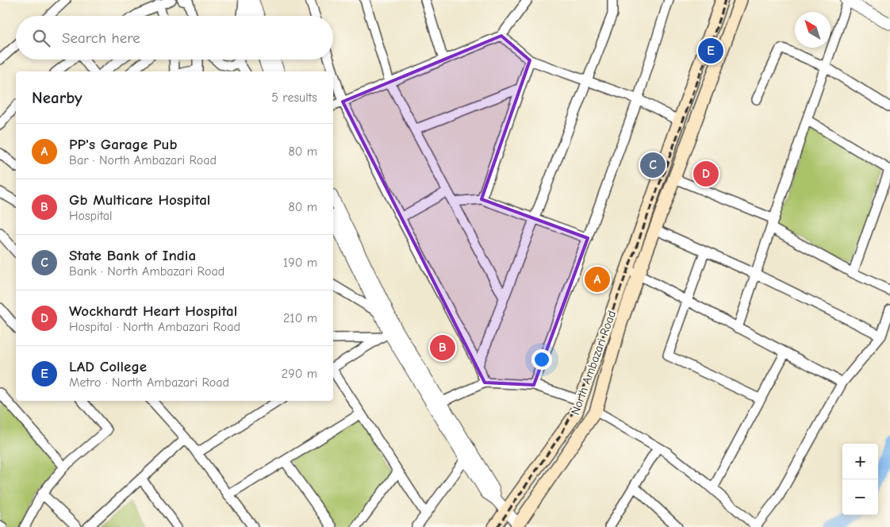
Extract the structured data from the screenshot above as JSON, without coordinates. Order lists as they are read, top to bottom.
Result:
{
  "streets": {
    "main road": ["North Ambazari Road"]
  },
  "north": "top left",
  "page": {
    "search": "Search here",
    "pins": [
      "E",
      "C",
      "D",
      "A",
      "B"
    ],
    "heading": ["Nearby", "5 results"],
    "list": [
      {
        "mark": "A",
        "name": "PP's Garage Pub",
        "note": "Bar · North Ambazari Road",
        "value": "80 m"
      },
      {
        "mark": "B",
        "name": "Gb Multicare Hospital",
        "note": "Hospital",
        "value": "80 m"
      },
      {
        "mark": "C",
        "name": "State Bank of India",
        "note": "Bank · North Ambazari Road",
        "value": "190 m"
      },
      {
        "mark": "D",
        "name": "Wockhardt Heart Hospital",
        "note": "Hospital · North Ambazari Road",
        "value": "210 m"
      },
      {
        "mark": "E",
        "name": "LAD College",
        "note": "Metro · North Ambazari Road",
        "value": "290 m"
      }
    ],
    "map_buttons": ["+", "−"]
  }
}
